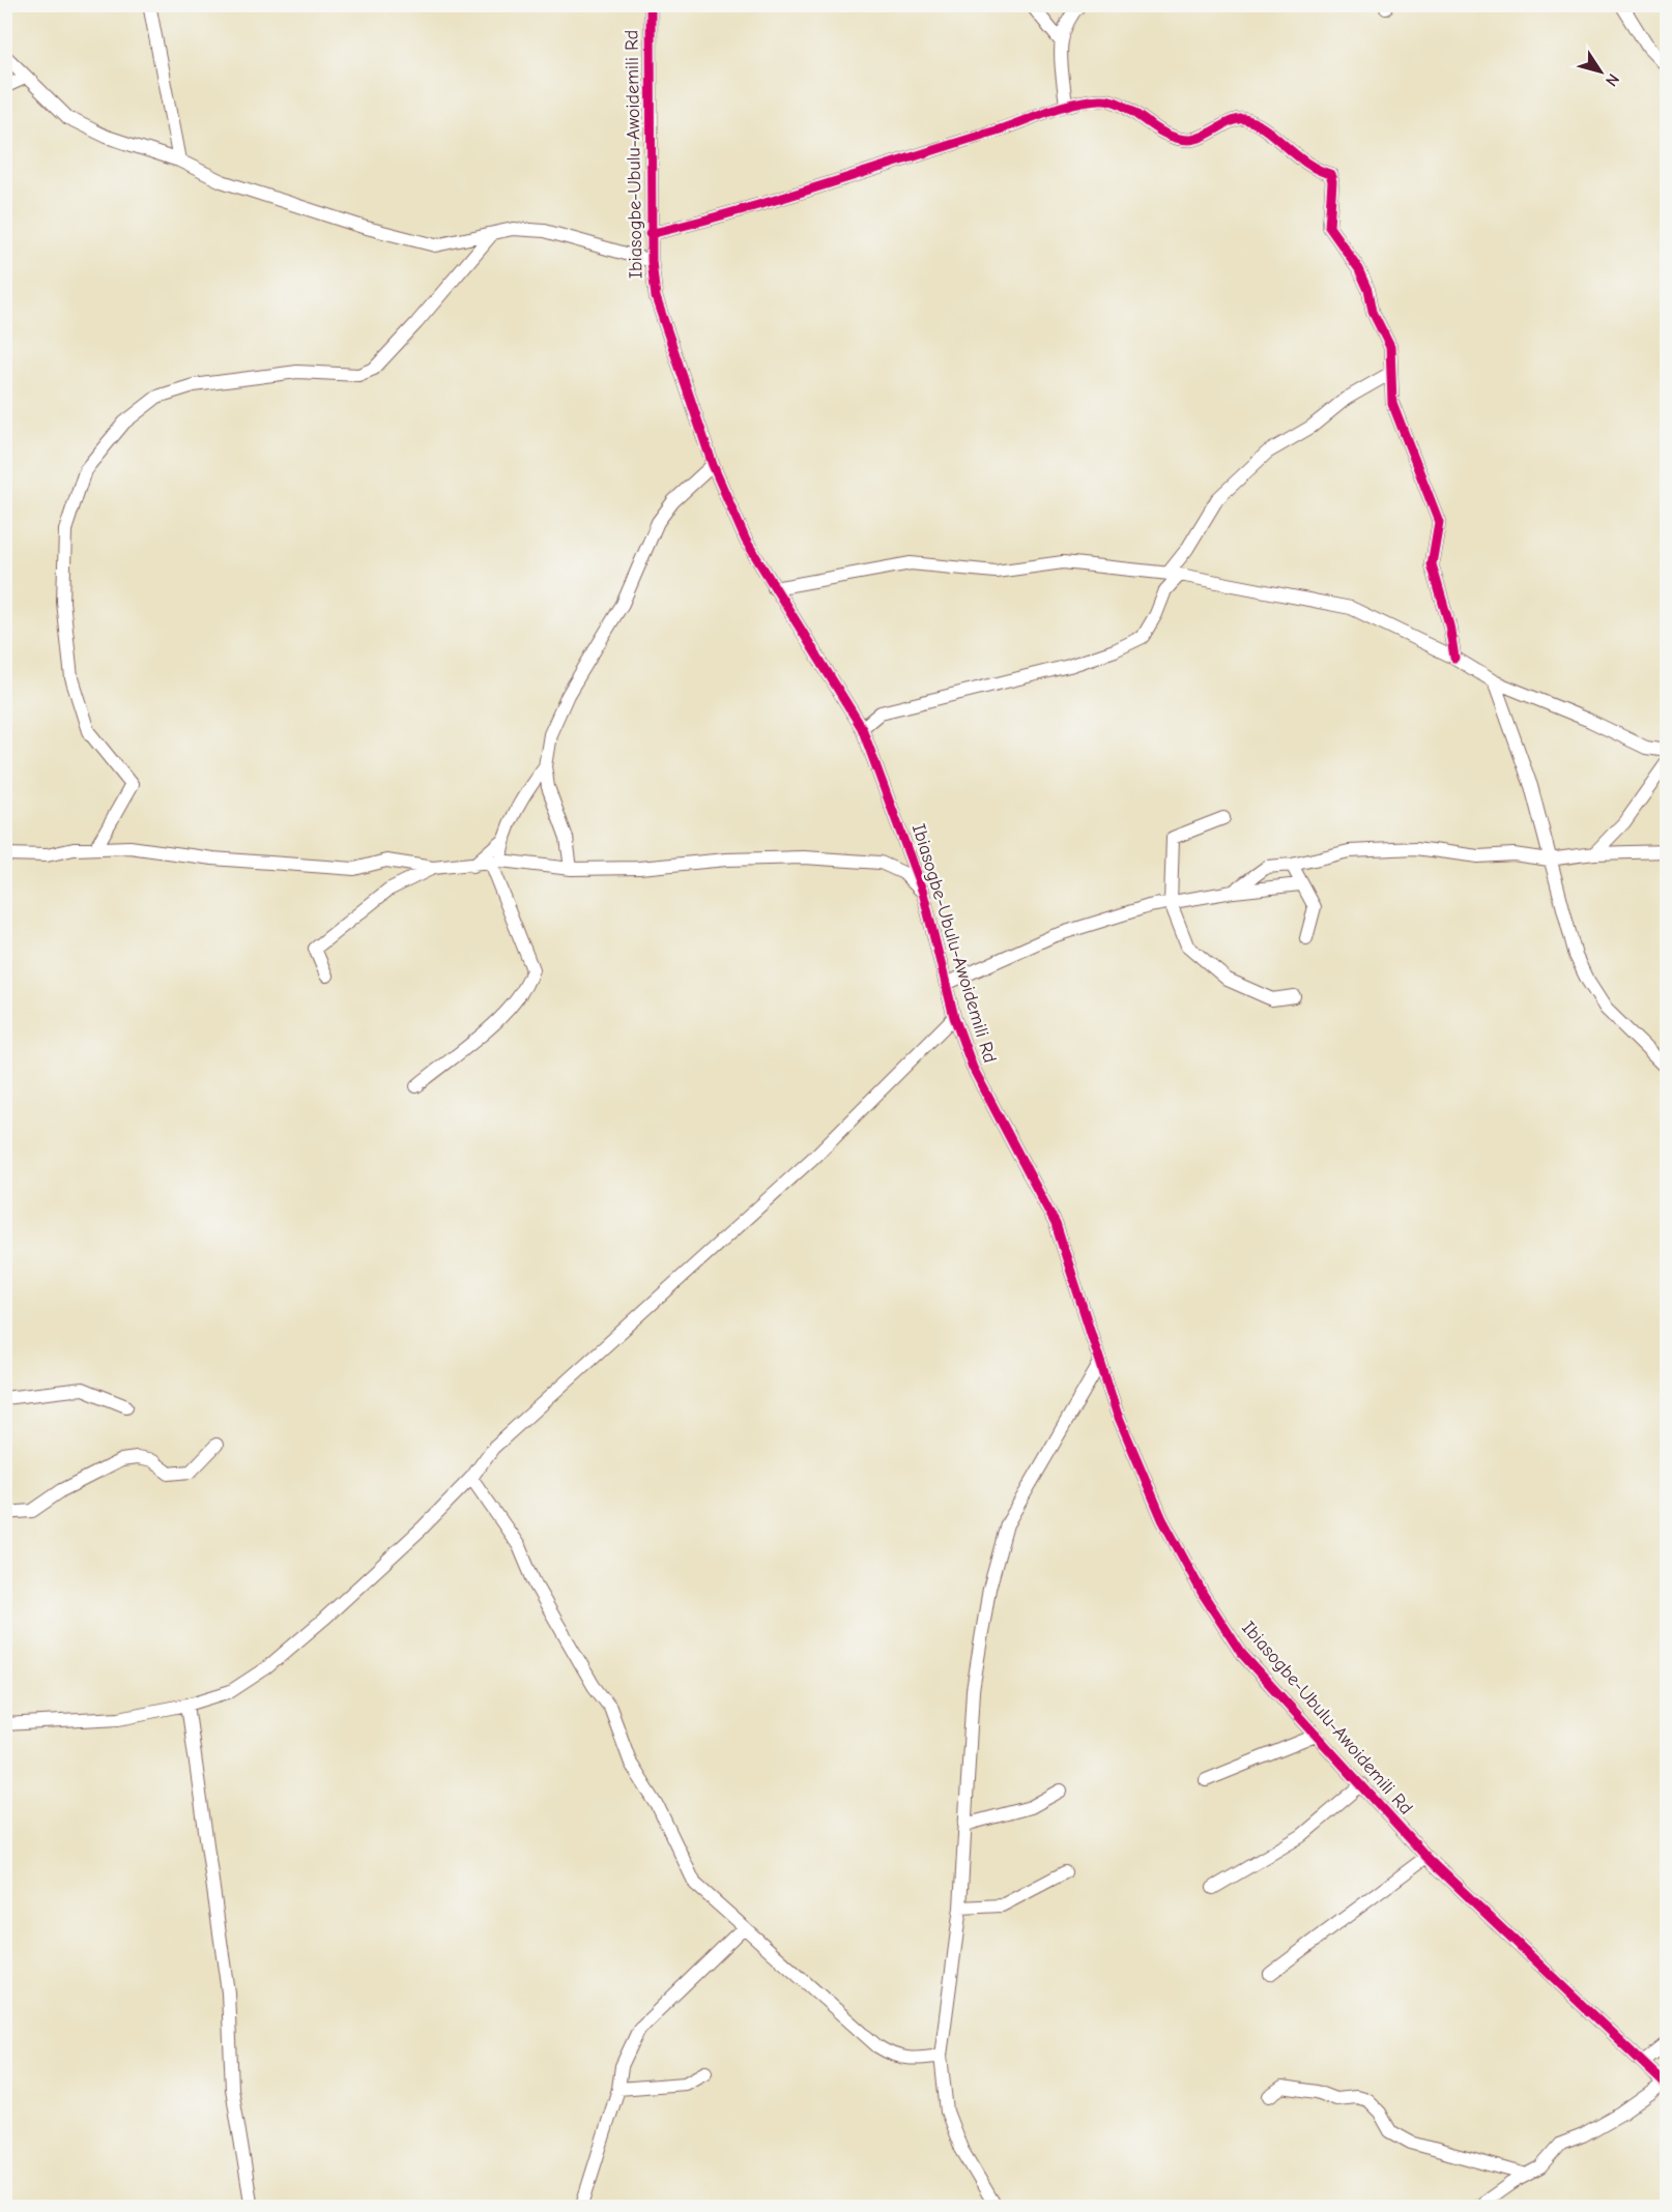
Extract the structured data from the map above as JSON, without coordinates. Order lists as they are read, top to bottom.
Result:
{
  "streets": {
    "street": ["Ibiasogbe-Ubulu-Awoidemili Rd"]
  },
  "north": "bottom right"
}
